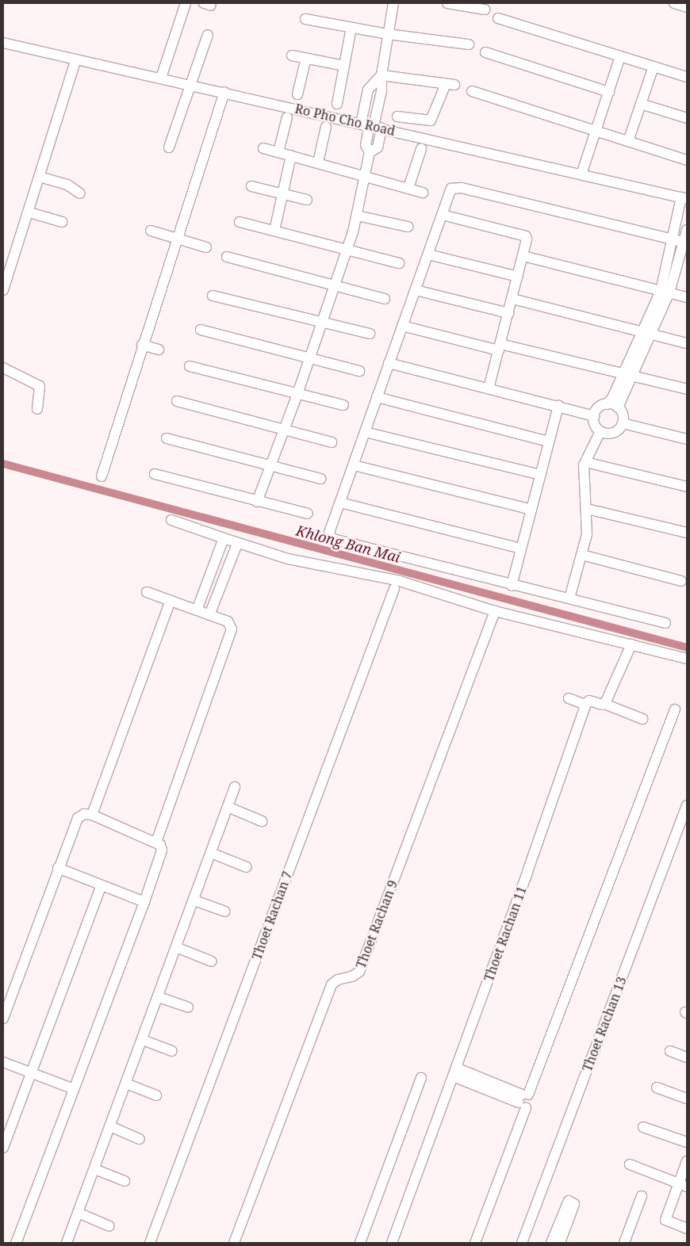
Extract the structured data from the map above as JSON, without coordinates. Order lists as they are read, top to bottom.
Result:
{
  "streets": {
    "street": [
      "Ro Pho Cho Road",
      "Thoet Rachan 7",
      "Thoet Rachan 9",
      "Thoet Rachan 11",
      "Thoet Rachan 13"
    ]
  },
  "water": ["Khlong Ban Mai"]
}
